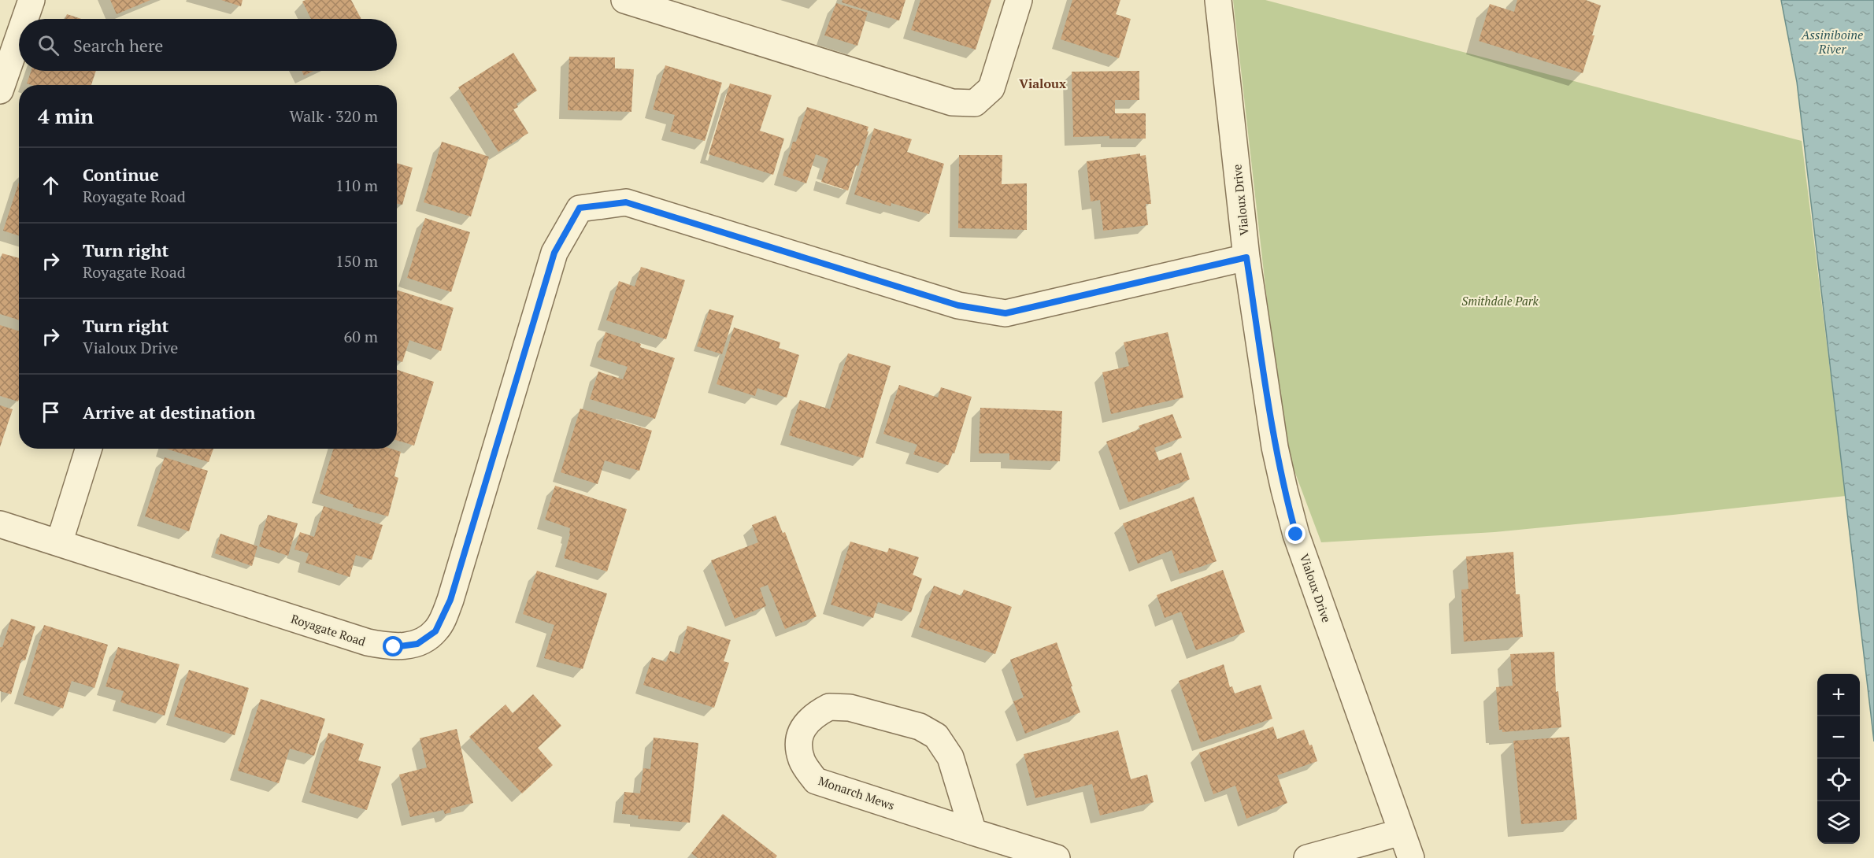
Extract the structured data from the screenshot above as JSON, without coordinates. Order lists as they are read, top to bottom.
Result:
{
  "streets": {
    "street": ["Vialoux Drive", "Royagate Road", "Monarch Mews"]
  },
  "crossings": [
    ["Vialoux Drive", "Royagate Road"]
  ],
  "districts": ["Vialoux"],
  "water": ["Assiniboine River"],
  "parks": ["Smithdale Park"],
  "page": {
    "search": "Search here",
    "heading": ["4 min", "Walk · 320 m"],
    "list": [
      ["Continue", "Royagate Road", "110 m"],
      ["Turn right", "Royagate Road", "150 m"],
      ["Turn right", "Vialoux Drive", "60 m"],
      "Arrive at destination"
    ],
    "map_buttons": ["+", "−"]
  }
}
